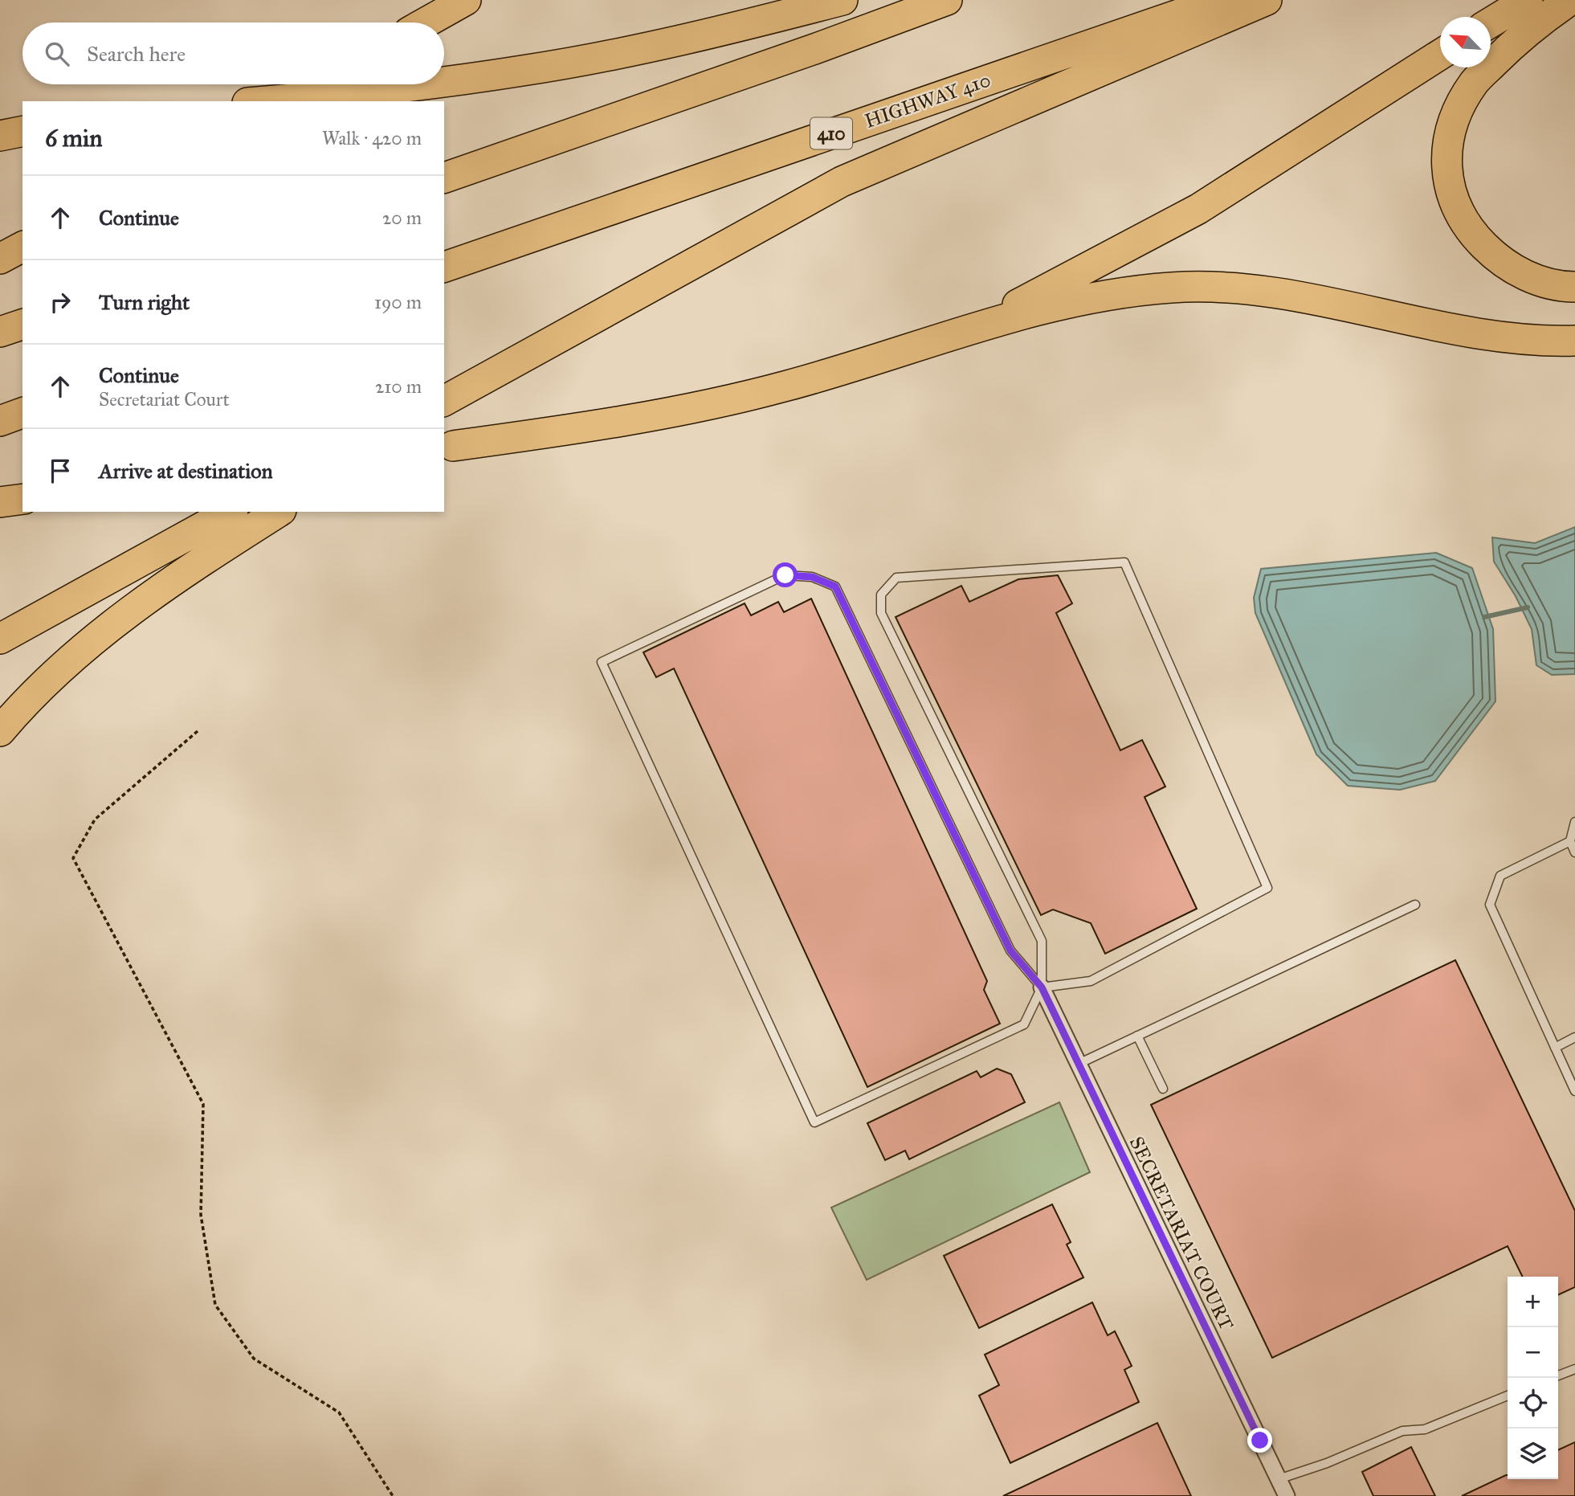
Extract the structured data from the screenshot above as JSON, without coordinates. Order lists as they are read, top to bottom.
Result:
{
  "streets": {
    "highway": ["HIGHWAY 410", "410"],
    "street": ["SECRETARIAT COURT"]
  },
  "north": "top left",
  "page": {
    "search": "Search here",
    "heading": ["6 min", "Walk · 420 m"],
    "list": [
      ["Continue", "20 m"],
      ["Turn right", "190 m"],
      ["Continue", "Secretariat Court", "210 m"],
      "Arrive at destination"
    ],
    "map_buttons": ["+", "−"]
  }
}
